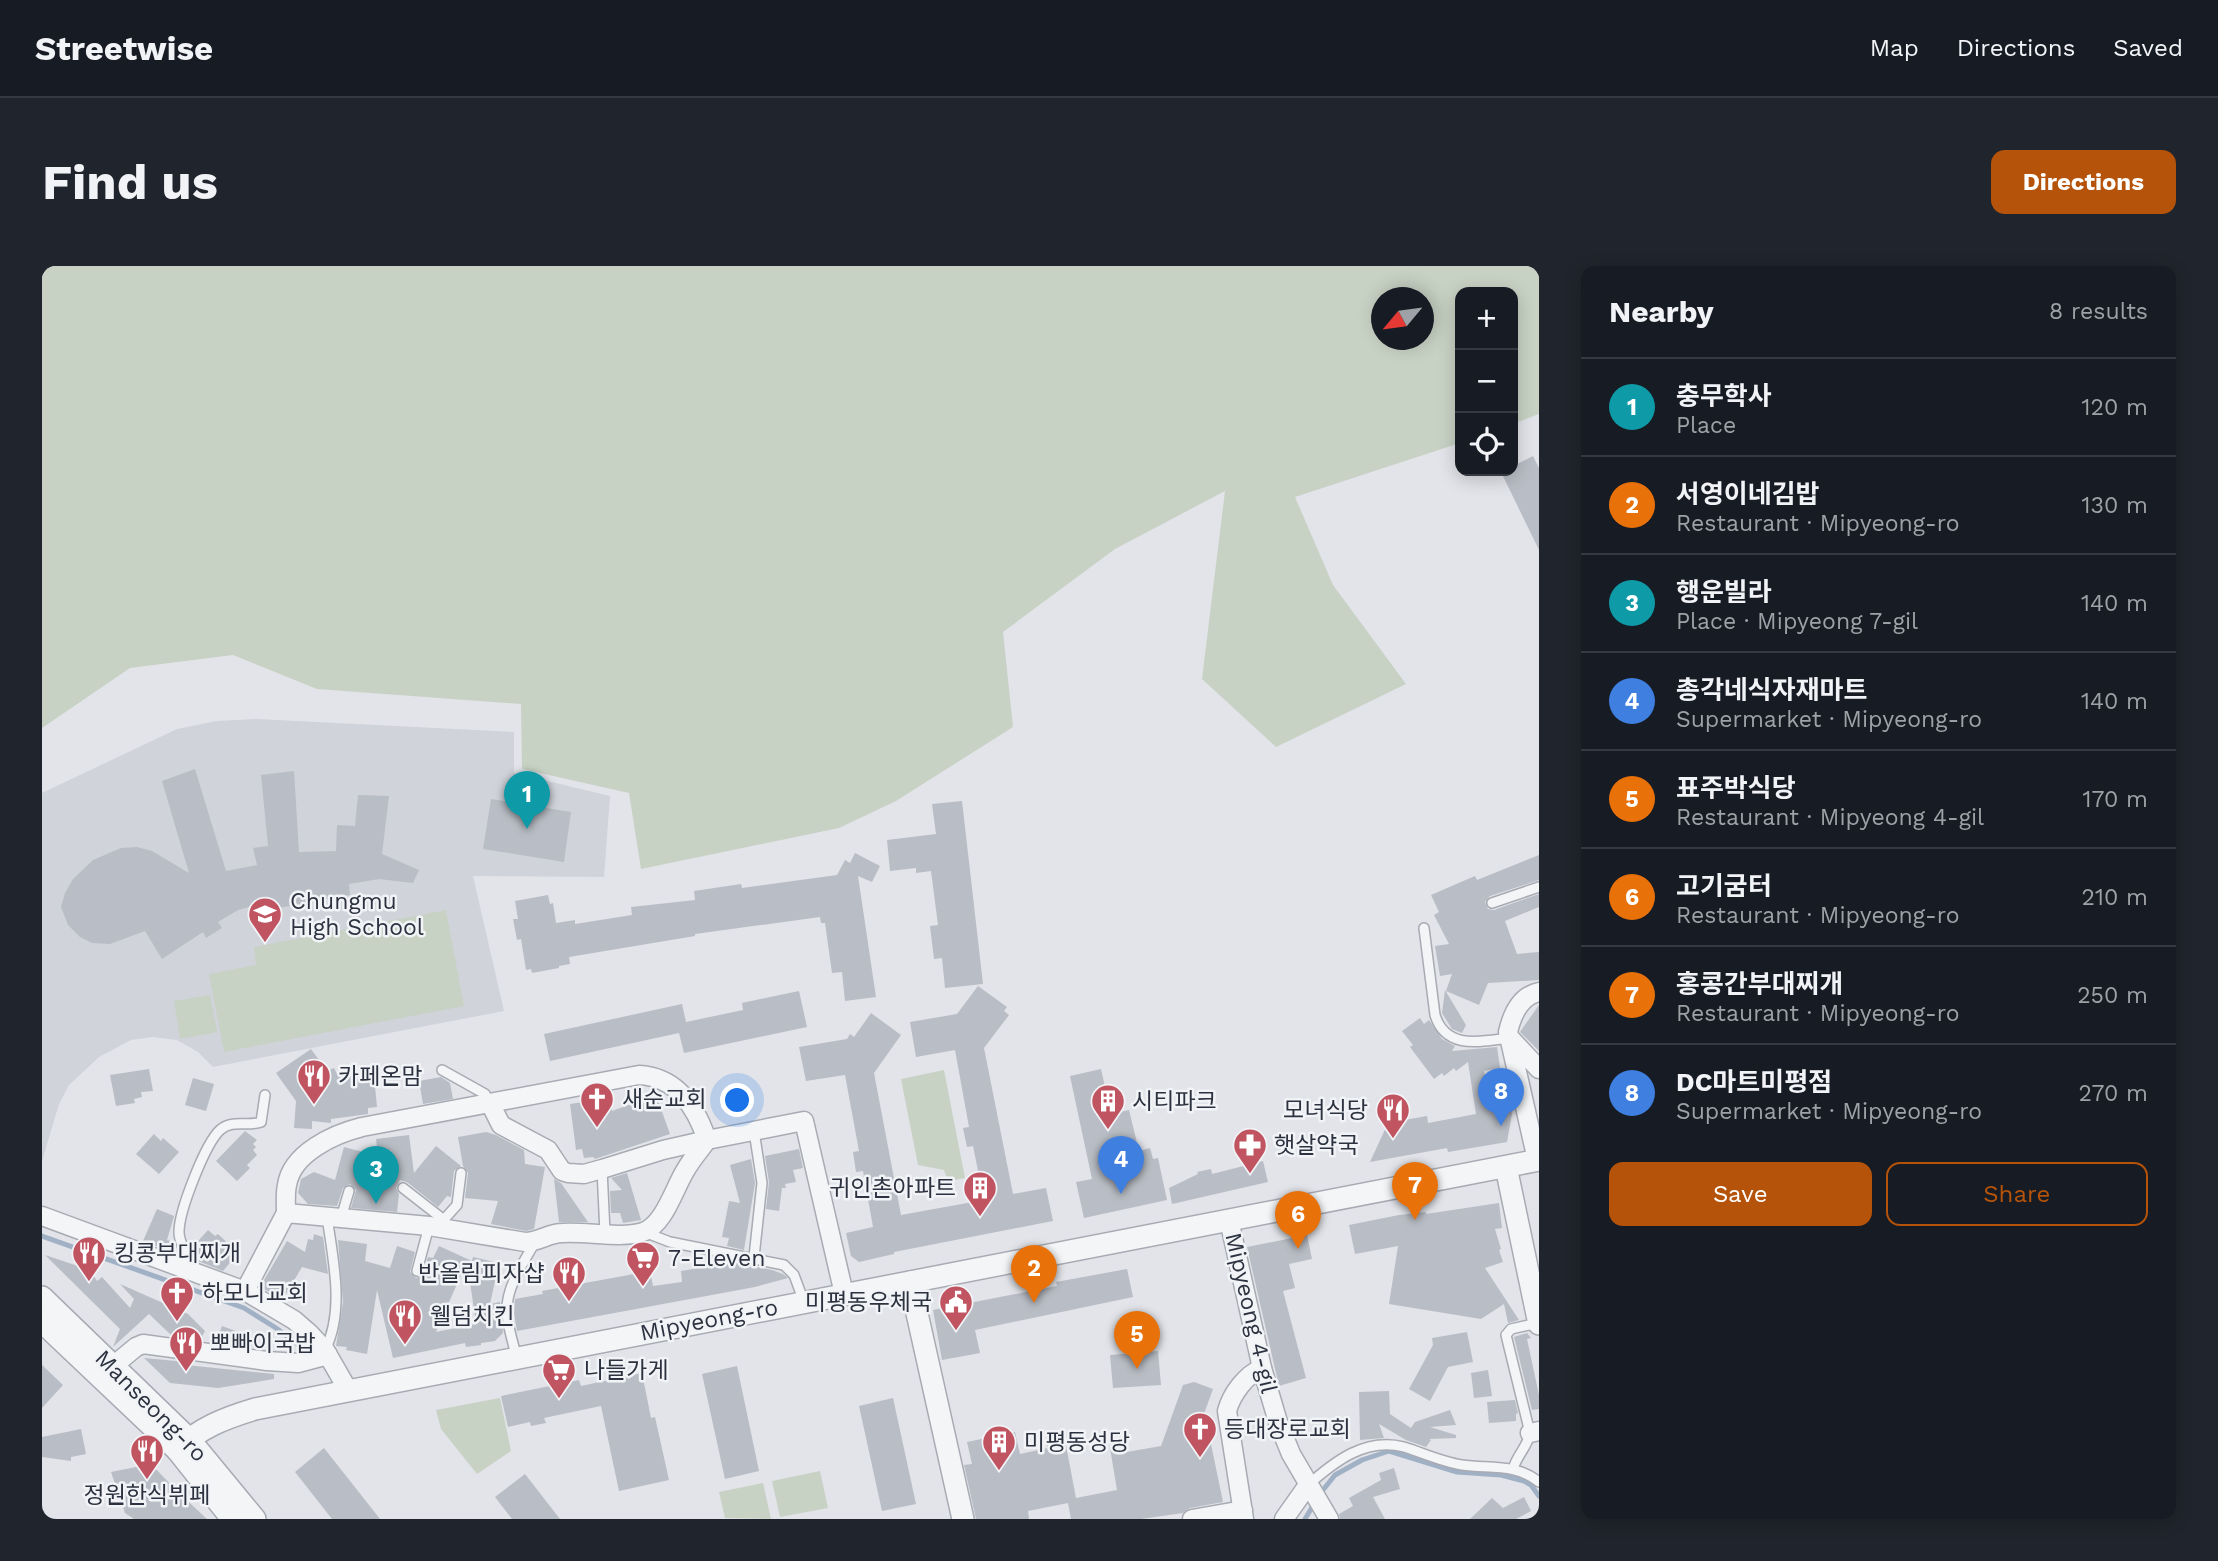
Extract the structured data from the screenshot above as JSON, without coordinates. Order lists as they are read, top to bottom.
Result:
{
  "streets": {
    "street": ["Mipyeong 4-gil", "Mipyeong-ro", "Manseong-ro"]
  },
  "crossings": [
    ["Mipyeong 4-gil", "Mipyeong-ro"],
    ["Mipyeong-ro", "Manseong-ro"]
  ],
  "places": {
    "school or university": ["Chungmu High School"],
    "restaurant": [
      "카페온맘",
      "모녀식당",
      "킹콩부대찌개",
      "반올림피자샵",
      "웰덤치킨",
      "뽀빠이국밥",
      "정원한식뷔페"
    ],
    "church": ["새순교회", "하모니교회", "등대장로교회"],
    "building": ["시티파크", "귀인촌아파트", "미평동성당"],
    "pharmacy": ["햇살약국"],
    "supermarket": ["7-Eleven", "나들가게"],
    "public building": ["미평동우체국"]
  },
  "north": "bottom left",
  "page": {
    "header": "Streetwise",
    "nav": ["Map", "Directions", "Saved"],
    "buttons": [
      "Directions",
      ["Save", "Share"]
    ],
    "title": "Find us",
    "heading": ["Nearby", "8 results"],
    "map_buttons": ["+", "−"],
    "list": [
      {
        "mark": "1",
        "name": "충무학사",
        "note": "Place",
        "value": "120 m"
      },
      {
        "mark": "2",
        "name": "서영이네김밥",
        "note": "Restaurant · Mipyeong-ro",
        "value": "130 m"
      },
      {
        "mark": "3",
        "name": "행운빌라",
        "note": "Place · Mipyeong 7-gil",
        "value": "140 m"
      },
      {
        "mark": "4",
        "name": "총각네식자재마트",
        "note": "Supermarket · Mipyeong-ro",
        "value": "140 m"
      },
      {
        "mark": "5",
        "name": "표주박식당",
        "note": "Restaurant · Mipyeong 4-gil",
        "value": "170 m"
      },
      {
        "mark": "6",
        "name": "고기굼터",
        "note": "Restaurant · Mipyeong-ro",
        "value": "210 m"
      },
      {
        "mark": "7",
        "name": "홍콩간부대찌개",
        "note": "Restaurant · Mipyeong-ro",
        "value": "250 m"
      },
      {
        "mark": "8",
        "name": "DC마트미평점",
        "note": "Supermarket · Mipyeong-ro",
        "value": "270 m"
      }
    ],
    "pins": [
      "1",
      "8",
      "4",
      "3",
      "7",
      "6",
      "2",
      "5"
    ]
  }
}
